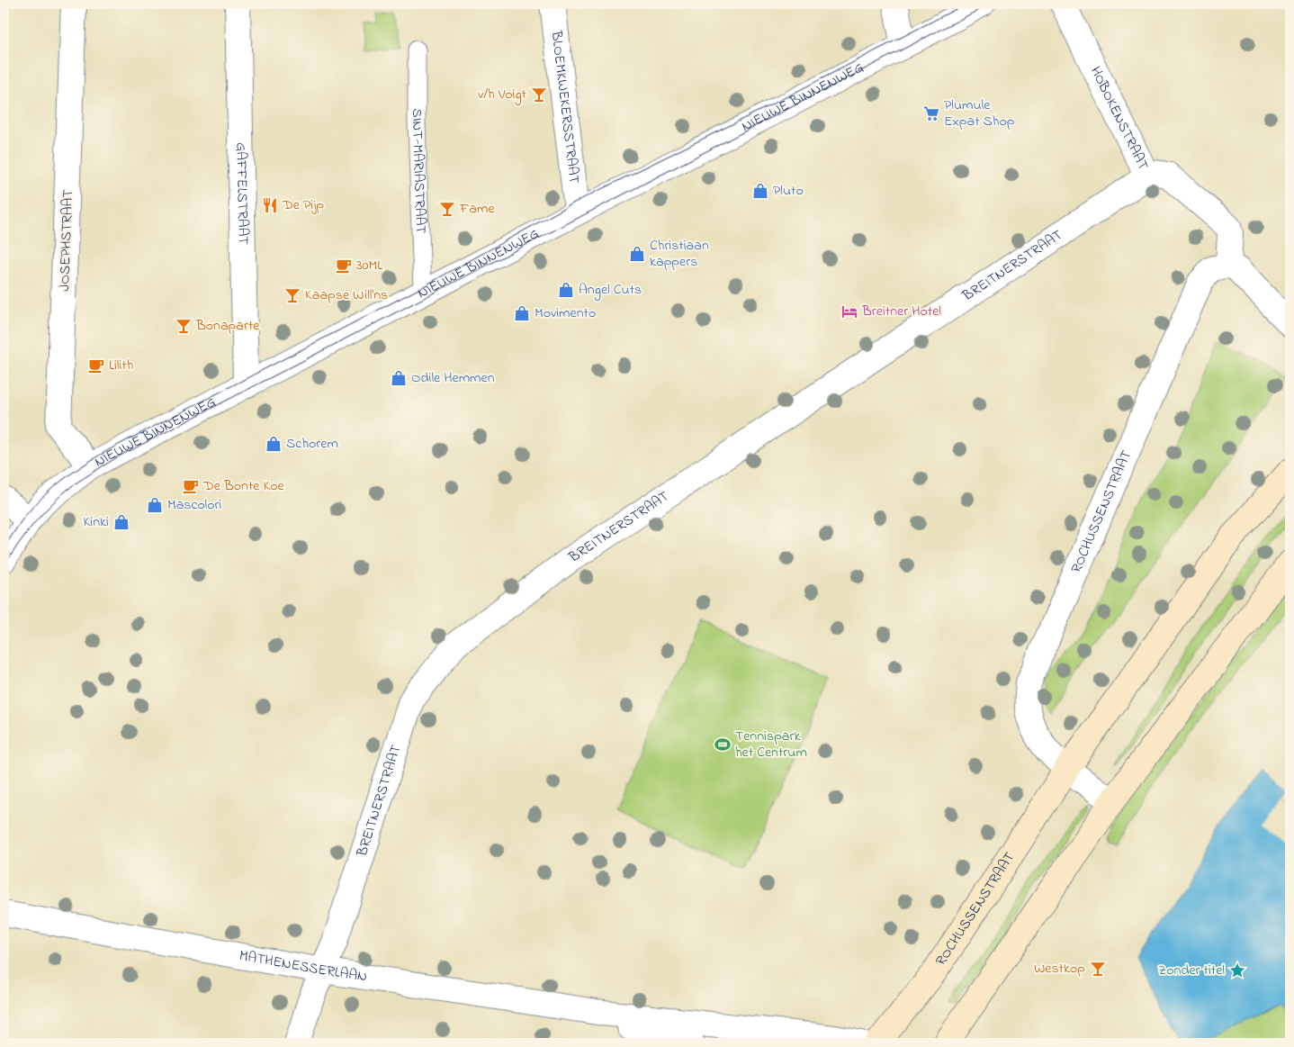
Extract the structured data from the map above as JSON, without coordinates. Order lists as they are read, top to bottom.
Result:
{
  "streets": {
    "main road": ["ROCHUSSENSTRAAT"],
    "street": [
      "NIEUWE BINNENWEG",
      "BLOEMKWEKERSSTRAAT",
      "HOBOKENSTRAAT",
      "GAFFELSTRAAT",
      "JOSEPHSTRAAT",
      "BREITNERSTRAAT",
      "MATHENESSERLAAN"
    ],
    "lane": ["SINT-MARIASTRAAT"]
  },
  "crossings": [
    ["NIEUWE BINNENWEG", "BLOEMKWEKERSSTRAAT"],
    ["NIEUWE BINNENWEG", "SINT-MARIASTRAAT"],
    ["NIEUWE BINNENWEG", "GAFFELSTRAAT"],
    ["NIEUWE BINNENWEG", "JOSEPHSTRAAT"],
    ["HOBOKENSTRAAT", "BREITNERSTRAAT"],
    ["HOBOKENSTRAAT", "ROCHUSSENSTRAAT"],
    ["BREITNERSTRAAT", "MATHENESSERLAAN"]
  ],
  "places": {
    "bar": [
      "v/h Voigt",
      "Fame",
      "Kaapse Will'ns",
      "Bonaparte",
      "Westkop"
    ],
    "supermarket": ["Plumule Expat Shop"],
    "shop": [
      "Pluto",
      "Christiaan kappers",
      "Angel Cuts",
      "Movimento",
      "Odile Hemmen",
      "Schorem",
      "Mascolori",
      "Kinki"
    ],
    "restaurant": ["De Pijp"],
    "cafe": ["30ML", "Lilith", "De Bonte Koe"],
    "hotel": ["Breitner Hotel"],
    "sports": ["Tennispark het Centrum"],
    "place": ["Zonder titel"]
  }
}
